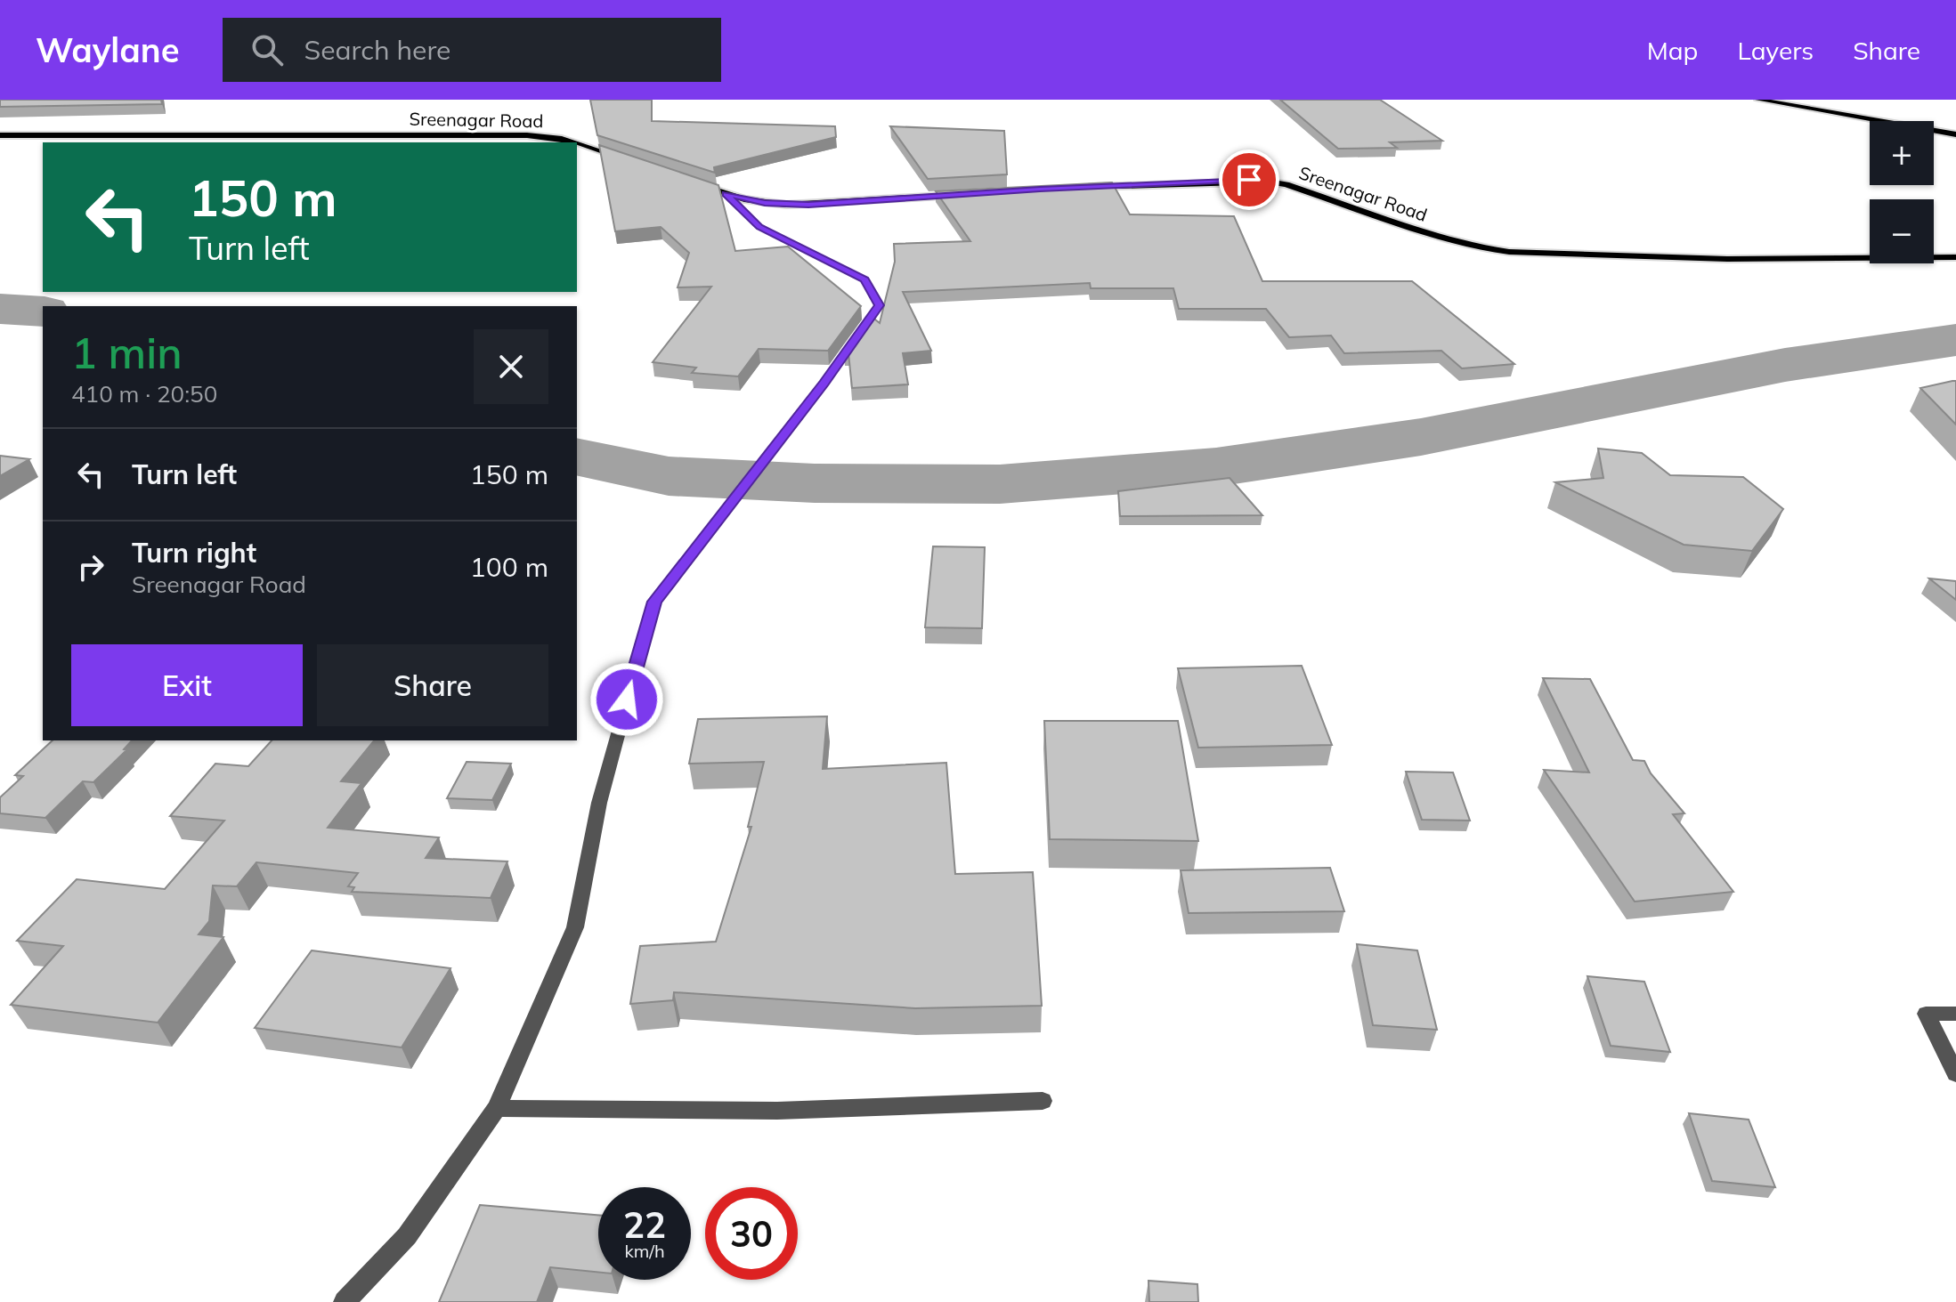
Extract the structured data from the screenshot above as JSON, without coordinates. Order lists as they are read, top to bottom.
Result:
{
  "streets": {
    "main road": ["Sreenagar Road"]
  },
  "page": {
    "header": "Waylane",
    "search": "Search here",
    "nav": ["Map", "Layers", "Share"],
    "map_buttons": ["+", "−"],
    "turn": ["150 m", "Turn left"],
    "heading": ["1 min", "410 m · 20:50"],
    "list": [
      {
        "name": "Turn left",
        "value": "150 m"
      },
      {
        "name": "Turn right",
        "note": "Sreenagar Road",
        "value": "100 m"
      }
    ],
    "buttons": ["Exit", "Share"],
    "speed": "22 km/h",
    "limit": "30"
  }
}
